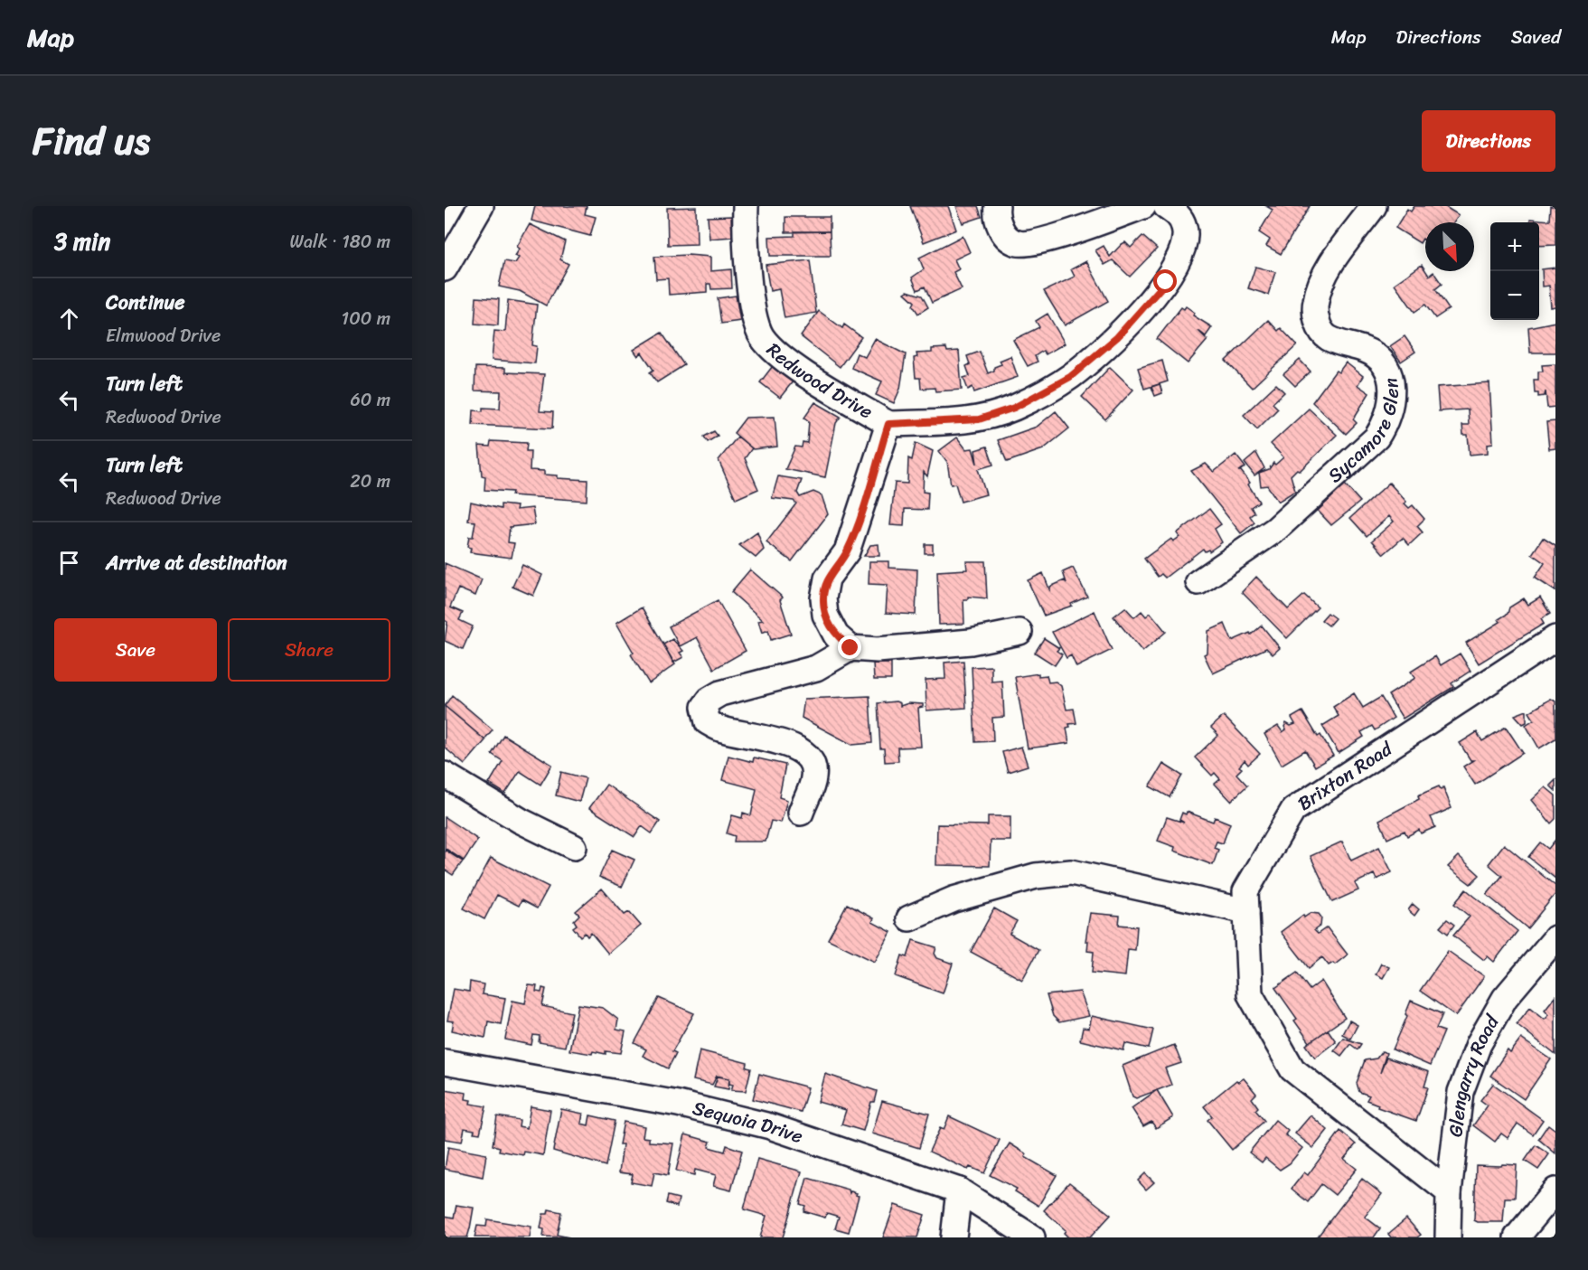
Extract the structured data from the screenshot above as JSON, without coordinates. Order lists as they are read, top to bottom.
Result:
{
  "streets": {
    "street": [
      "Redwood Drive",
      "Sycamore Glen",
      "Brixton Road",
      "Glengarry Road",
      "Sequoia Drive"
    ]
  },
  "crossings": [
    ["Brixton Road", "Glengarry Road"]
  ],
  "north": "bottom right",
  "page": {
    "header": "Map",
    "nav": ["Map", "Directions", "Saved"],
    "title": "Find us",
    "buttons": [
      "Directions",
      ["Save", "Share"]
    ],
    "heading": ["3 min", "Walk · 180 m"],
    "map_buttons": ["+", "−"],
    "list": [
      ["Continue", "Elmwood Drive", "100 m"],
      ["Turn left", "Redwood Drive", "60 m"],
      ["Turn left", "Redwood Drive", "20 m"],
      "Arrive at destination"
    ]
  }
}
